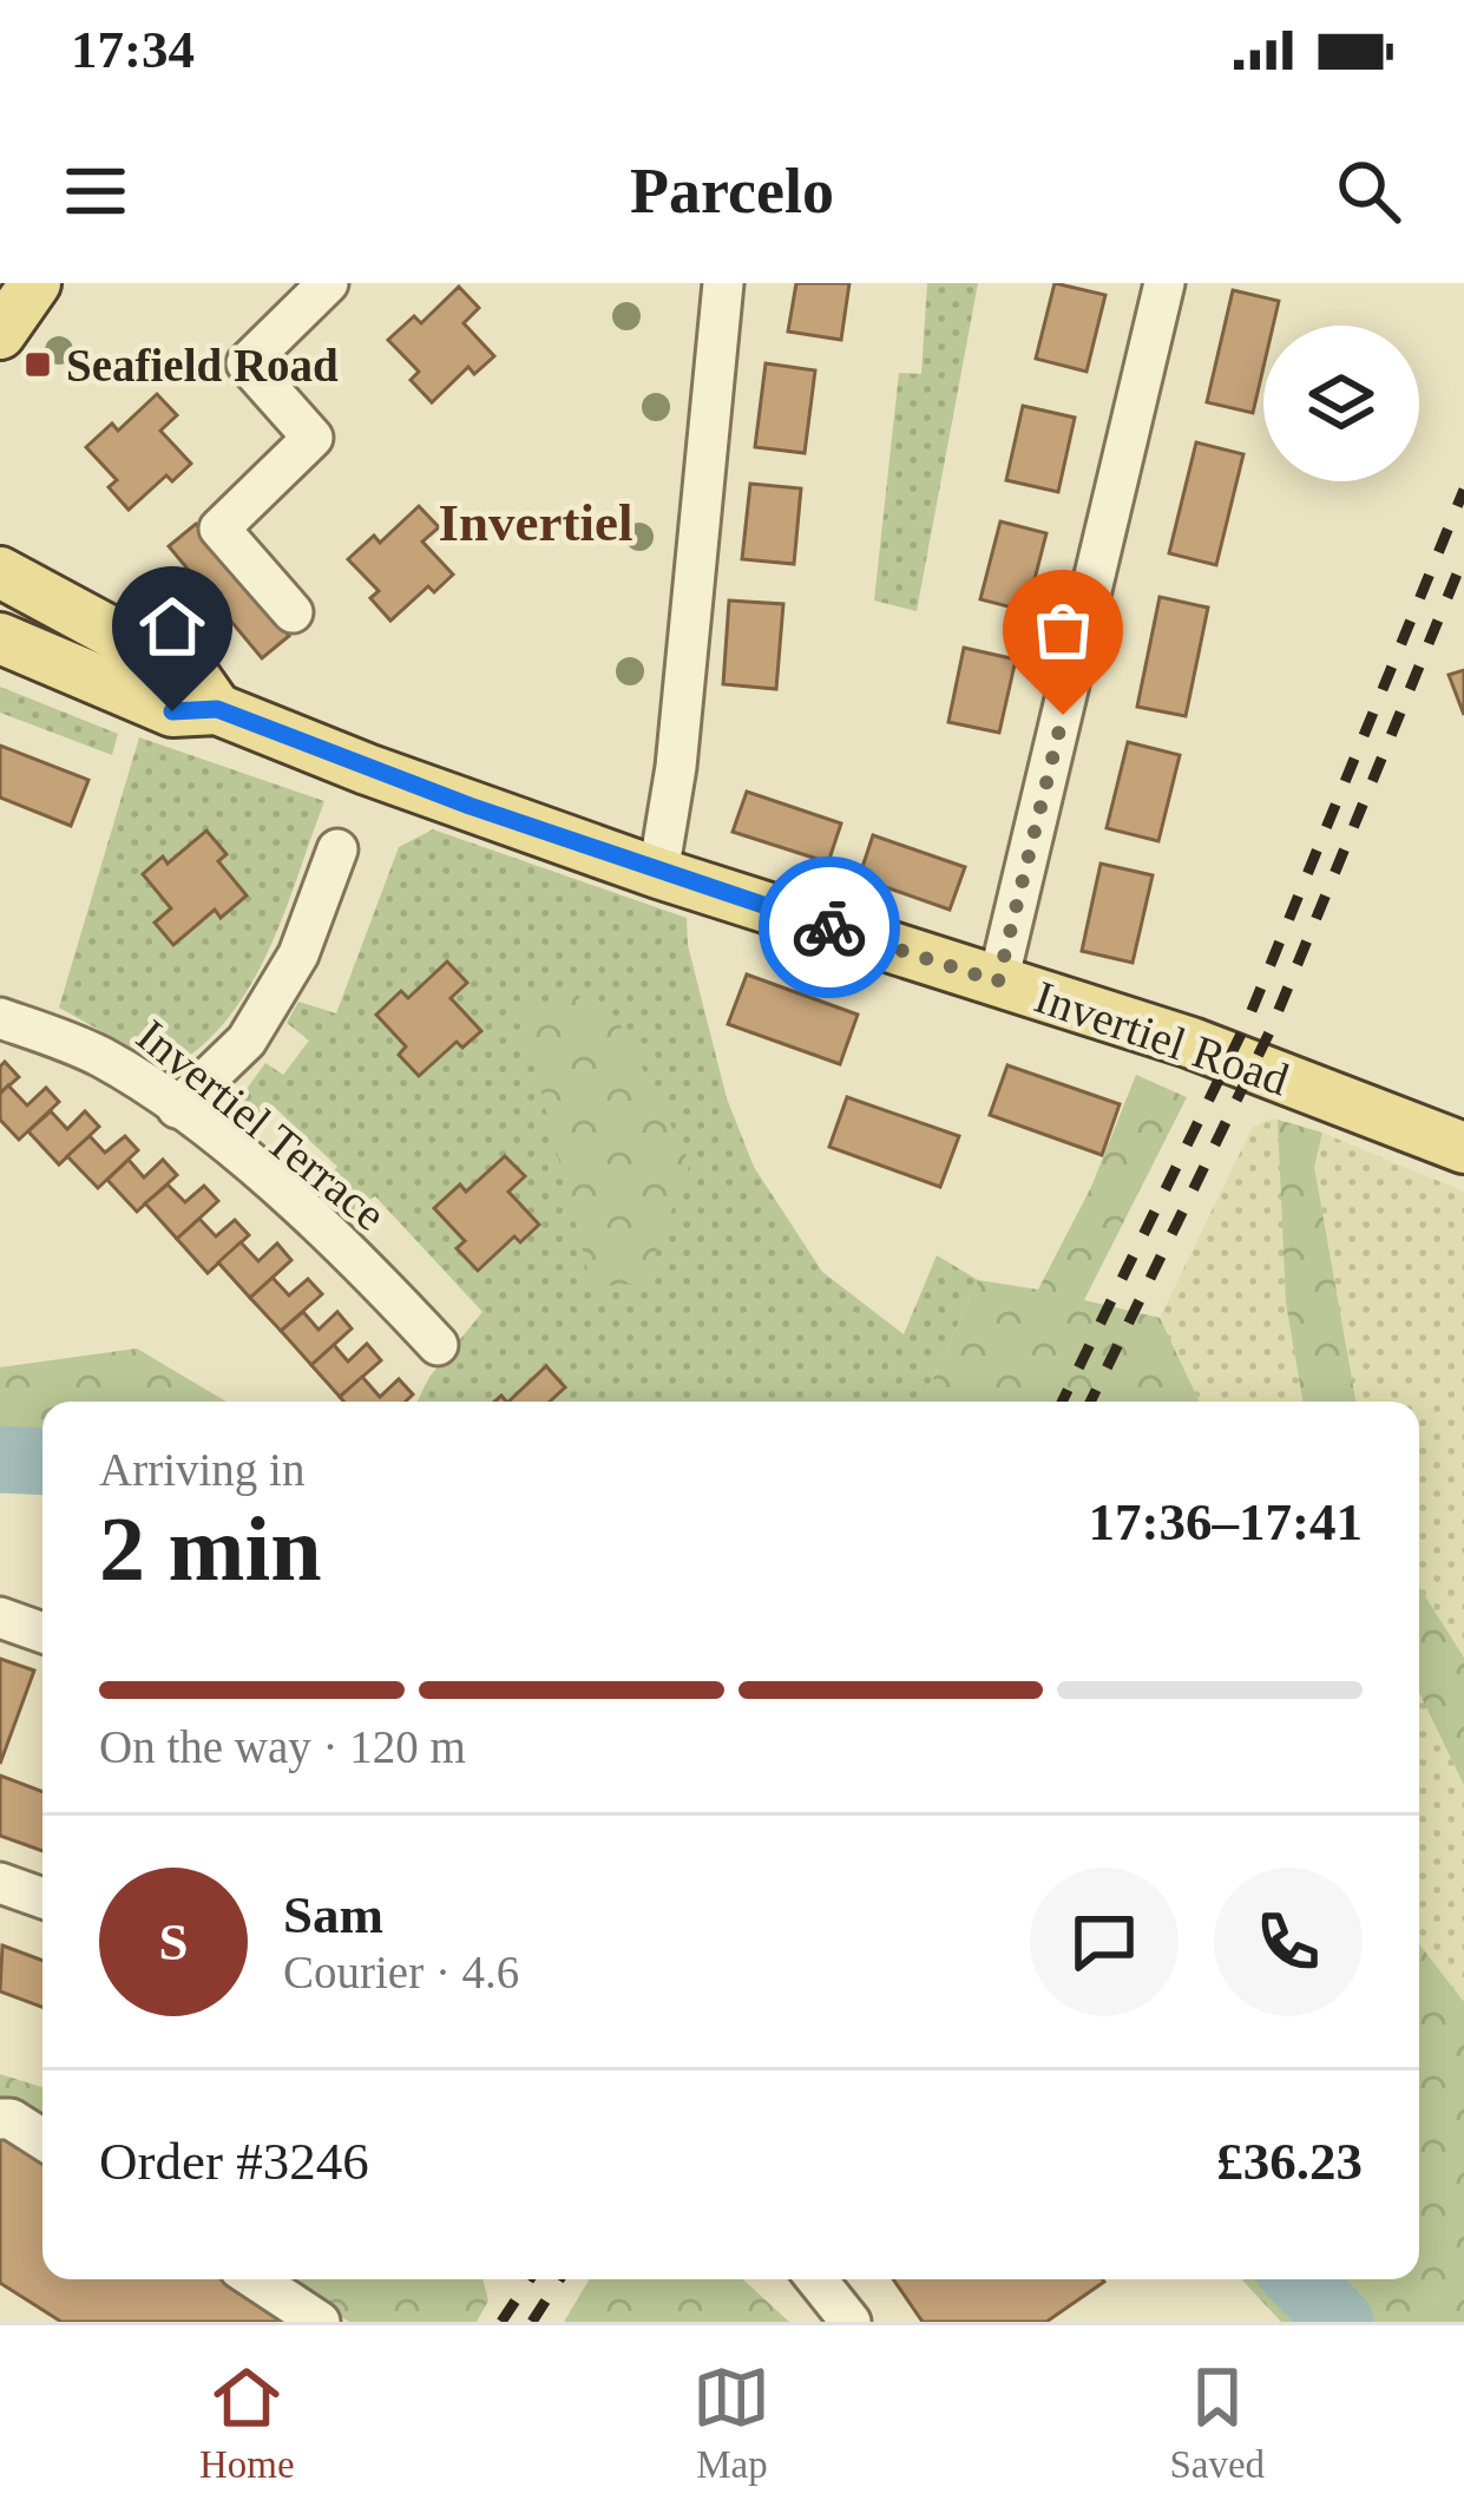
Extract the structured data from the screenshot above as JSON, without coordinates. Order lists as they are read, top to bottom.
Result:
{
  "streets": {
    "main road": ["Invertiel Road"],
    "street": ["Invertiel Terrace"]
  },
  "districts": ["Invertiel"],
  "places": {
    "transit": ["Seafield Road"]
  },
  "page": {
    "status": "17:34",
    "header": "Parcelo",
    "heading": ["2 min", "Arriving in", "17:36–17:41"],
    "panel": [
      "Sam",
      "Courier · 4.6",
      "Order #3246",
      "£36.23"
    ],
    "bar": "On the way · 120 m",
    "round": "S",
    "tabs": ["Home", "Map", "Saved"]
  }
}
